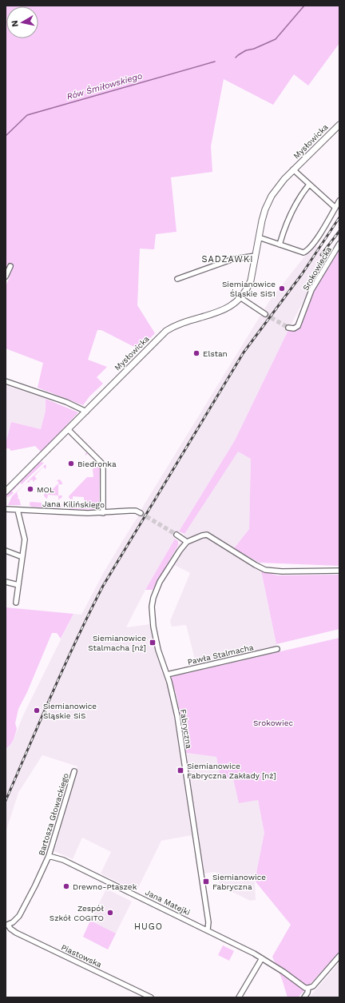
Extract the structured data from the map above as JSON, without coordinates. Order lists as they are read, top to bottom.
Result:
{
  "streets": {
    "street": [
      "Mysłowicka",
      "Srokowiecka",
      "Jana Kilińskiego",
      "Pawła Stalmacha",
      "Fabryczna",
      "Bartosza Głowackiego",
      "Jana Matejki",
      "Piastowska"
    ]
  },
  "crossings": [
    ["Pawła Stalmacha", "Fabryczna"],
    ["Fabryczna", "Jana Matejki"],
    ["Bartosza Głowackiego", "Jana Matejki"],
    ["Bartosza Głowackiego", "Piastowska"]
  ],
  "districts": ["SADZAWKI", "HUGO"],
  "water": ["Rów Śmiłowskiego"],
  "parks": ["Srokowiec"],
  "places": {
    "other": [
      "Siemianowice Śląskie SiS1",
      "Elstan",
      "Biedronka",
      "MOL",
      "Siemianowice Śląskie SiS",
      "Drewno-Ptaszek",
      "Zespół Szkół COGITO"
    ],
    "transit": ["Siemianowice Stalmacha [nż]", "Siemianowice Fabryczna Zakłady [nż]", "Siemianowice Fabryczna"]
  },
  "north": "left"
}
